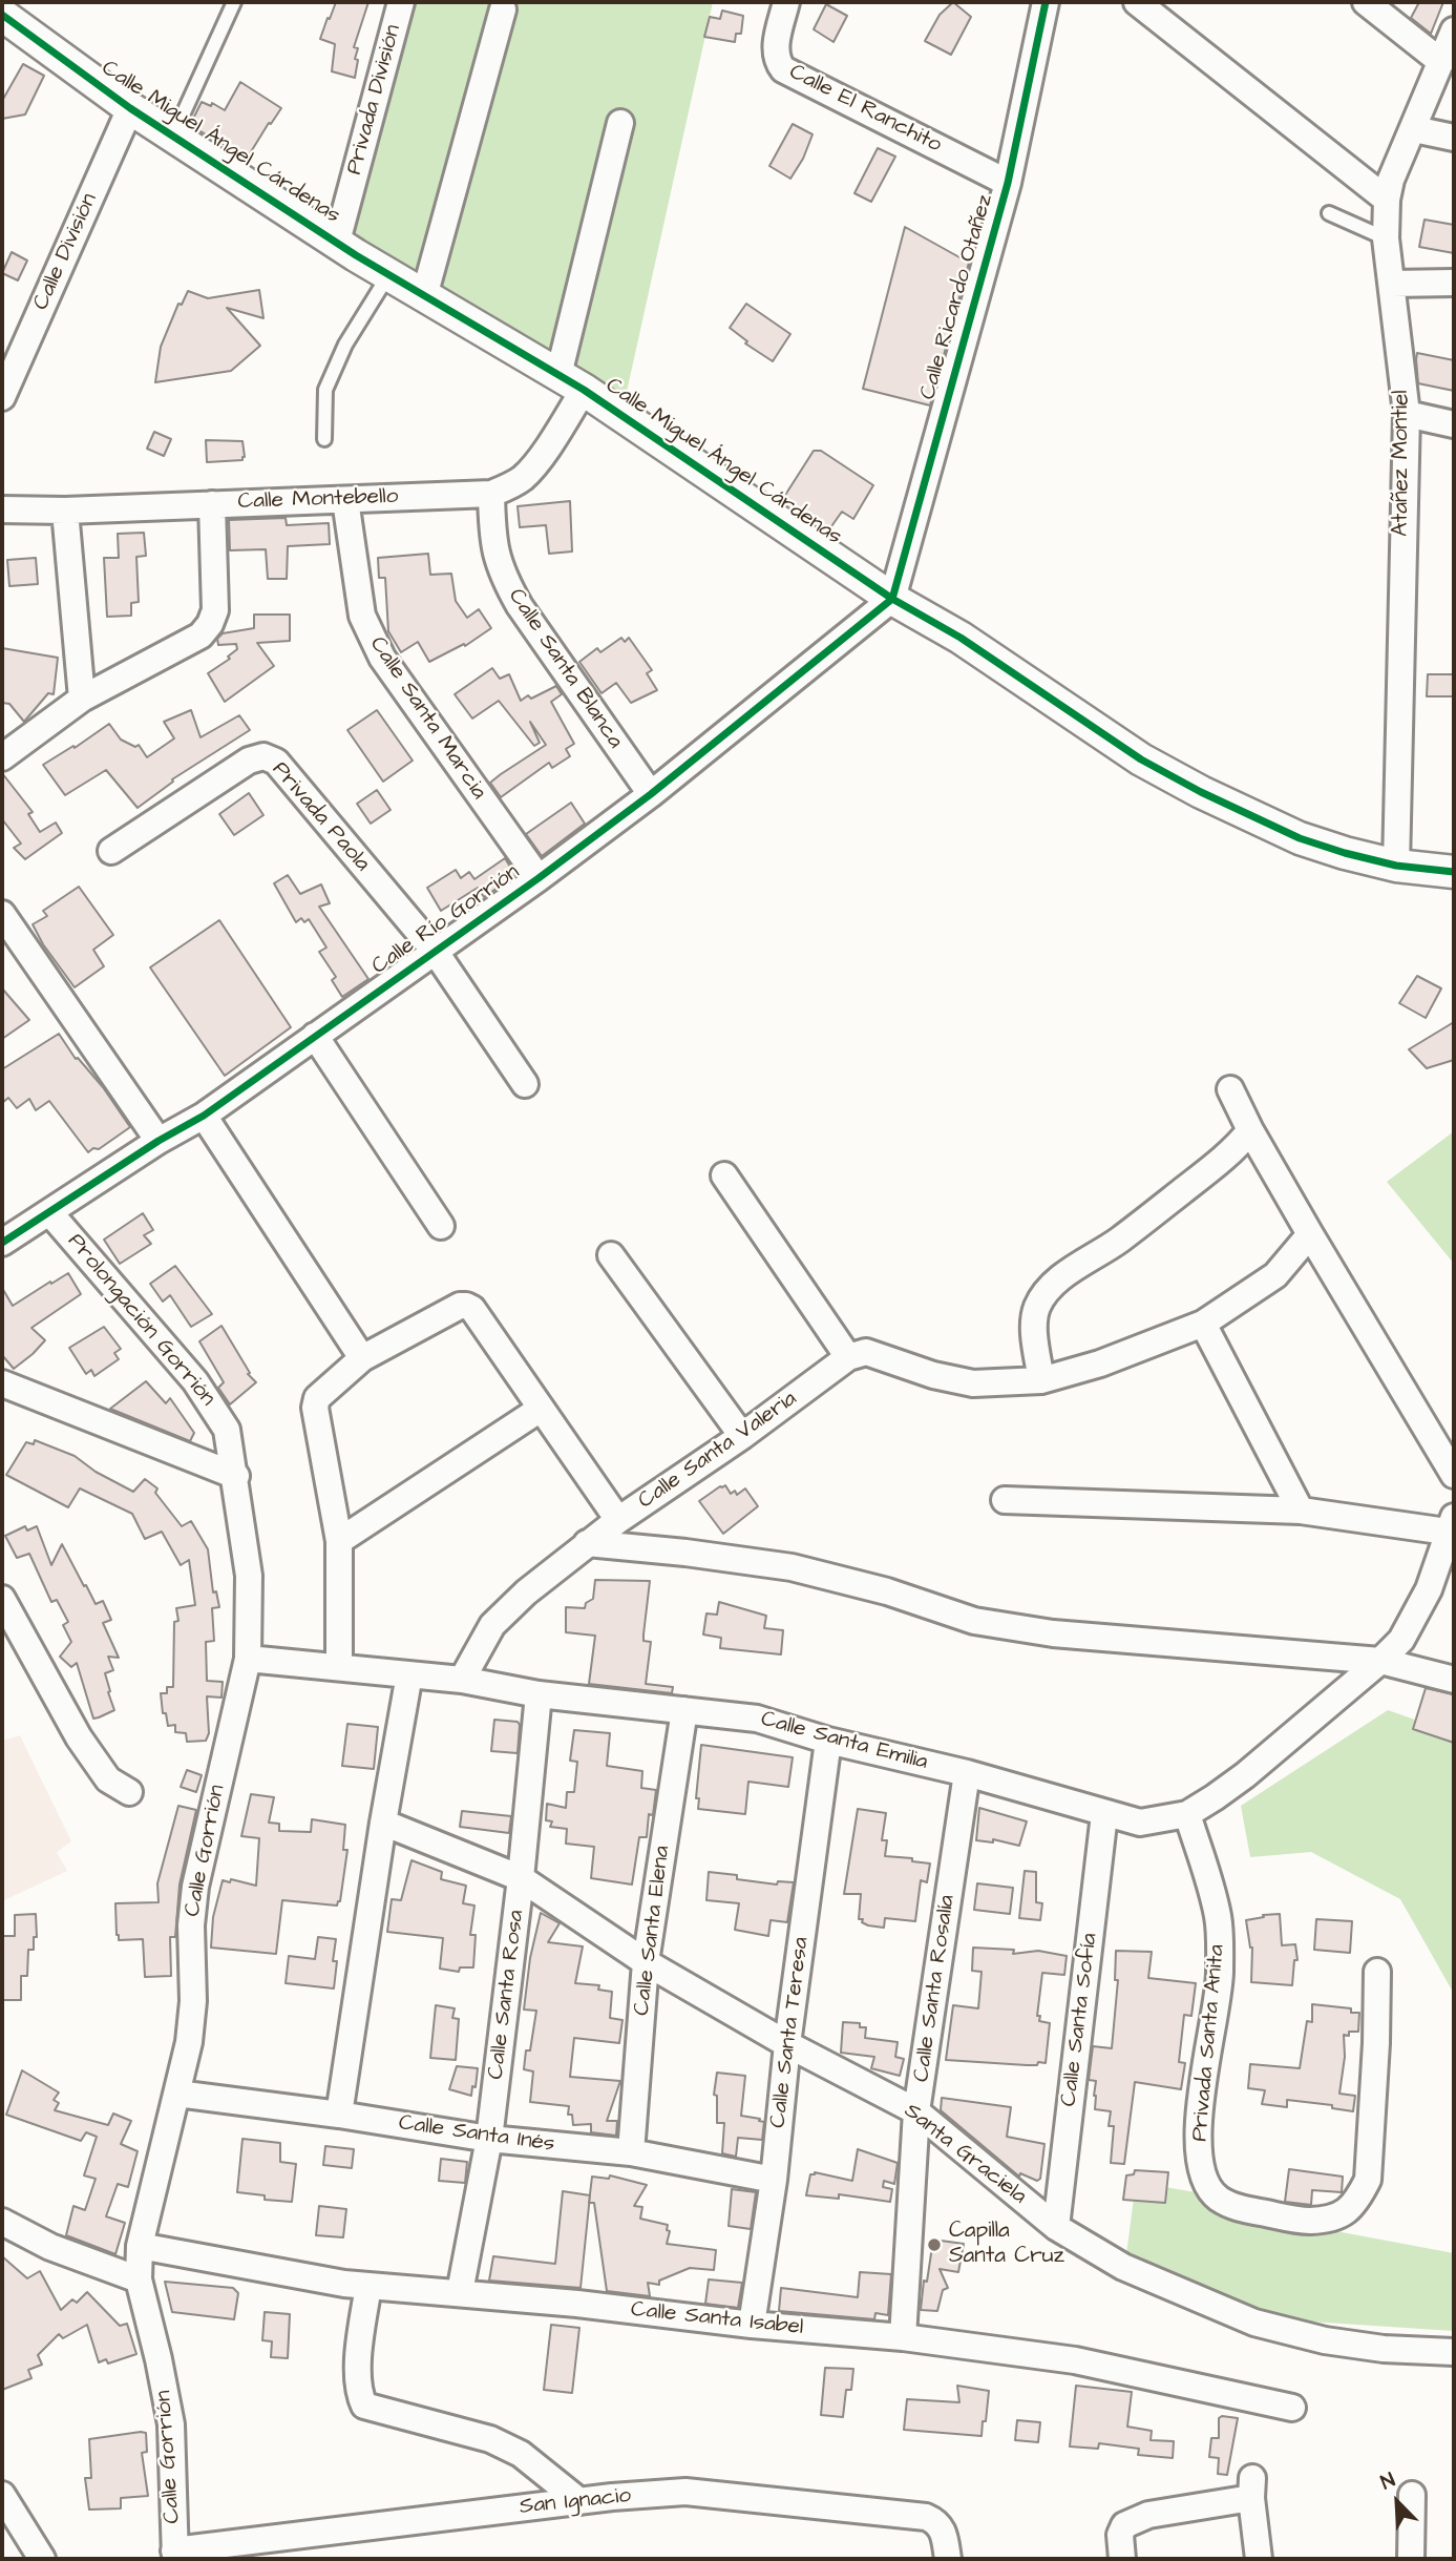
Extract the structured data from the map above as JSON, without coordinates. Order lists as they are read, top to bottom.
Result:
{
  "streets": {
    "street": [
      "Privada División",
      "Calle El Ranchito",
      "Calle Miguel Ángel Cárdenas",
      "Calle División",
      "Calle Ricardo Otañez",
      "Atañez Montiel",
      "Calle Montebello",
      "Calle Santa Blanca",
      "Calle Santa Marcia",
      "Privada Paola",
      "Calle Río Gorrión",
      "Prolongación Gorrión",
      "Calle Santa Valeria",
      "Calle Santa Emilia",
      "Calle Gorrión",
      "Calle Santa Elena",
      "Calle Santa Rosalía",
      "Calle Santa Rosa",
      "Calle Santa Sofía",
      "Calle Santa Teresa",
      "Privada Santa Anita",
      "Calle Santa Inés",
      "Santa Graciela",
      "Calle Santa Isabel",
      "San Ignacio"
    ]
  },
  "crossings": [
    ["Privada División", "Calle Miguel Ángel Cárdenas"],
    ["Calle El Ranchito", "Calle Ricardo Otañez"],
    ["Calle Miguel Ángel Cárdenas", "Calle División"],
    ["Calle Miguel Ángel Cárdenas", "Calle Ricardo Otañez"],
    ["Calle Miguel Ángel Cárdenas", "Atañez Montiel"],
    ["Calle Miguel Ángel Cárdenas", "Calle Montebello"],
    ["Calle Miguel Ángel Cárdenas", "Calle Río Gorrión"],
    ["Calle Ricardo Otañez", "Calle Río Gorrión"],
    ["Calle Montebello", "Calle Santa Blanca"],
    ["Calle Montebello", "Calle Santa Marcia"],
    ["Calle Santa Blanca", "Calle Río Gorrión"],
    ["Calle Santa Marcia", "Calle Río Gorrión"],
    ["Privada Paola", "Calle Río Gorrión"],
    ["Calle Río Gorrión", "Prolongación Gorrión"],
    ["Prolongación Gorrión", "Calle Gorrión"],
    ["Calle Santa Valeria", "Calle Santa Emilia"],
    ["Calle Santa Emilia", "Calle Gorrión"],
    ["Calle Santa Emilia", "Calle Santa Elena"],
    ["Calle Santa Emilia", "Calle Santa Rosalía"],
    ["Calle Santa Emilia", "Calle Santa Rosa"],
    ["Calle Santa Emilia", "Calle Santa Sofía"],
    ["Calle Santa Emilia", "Calle Santa Teresa"],
    ["Calle Santa Emilia", "Privada Santa Anita"],
    ["Calle Gorrión", "Calle Santa Inés"],
    ["Calle Gorrión", "Calle Santa Isabel"],
    ["Calle Gorrión", "San Ignacio"],
    ["Calle Santa Elena", "Calle Santa Inés"],
    ["Calle Santa Elena", "Santa Graciela"],
    ["Calle Santa Rosalía", "Santa Graciela"],
    ["Calle Santa Rosalía", "Calle Santa Isabel"],
    ["Calle Santa Rosa", "Calle Santa Inés"],
    ["Calle Santa Rosa", "Santa Graciela"],
    ["Calle Santa Rosa", "Calle Santa Isabel"],
    ["Calle Santa Sofía", "Santa Graciela"],
    ["Calle Santa Teresa", "Calle Santa Inés"],
    ["Calle Santa Teresa", "Santa Graciela"],
    ["Calle Santa Teresa", "Calle Santa Isabel"]
  ],
  "places": ["Capilla Santa Cruz"],
  "north": "top left"
}
